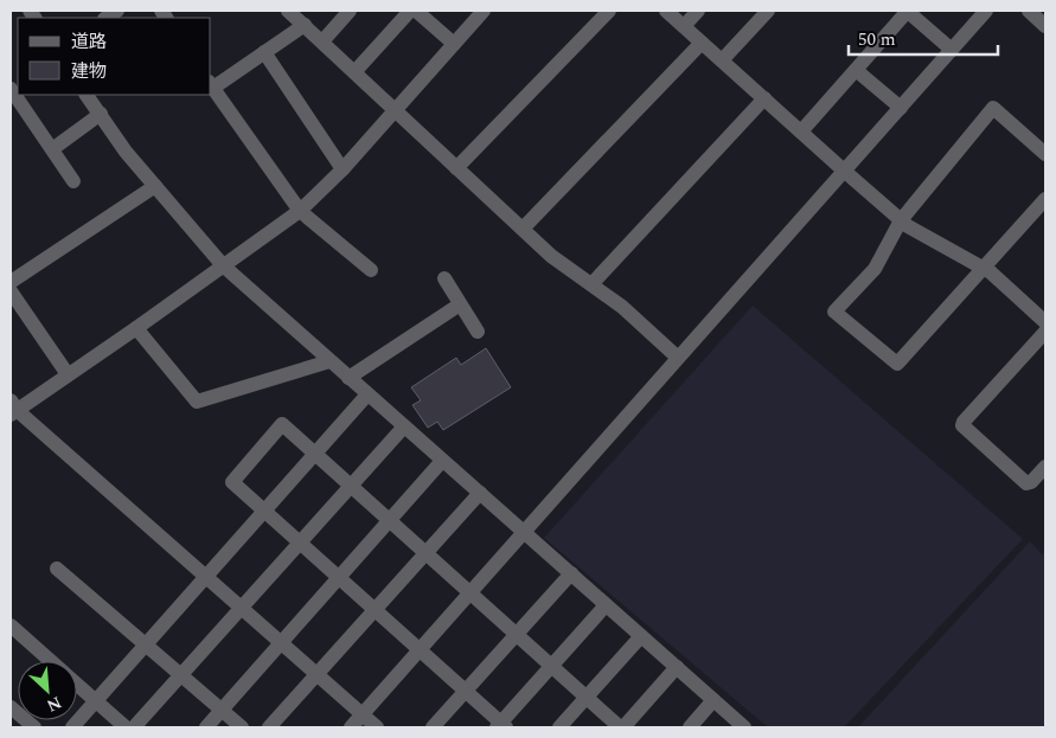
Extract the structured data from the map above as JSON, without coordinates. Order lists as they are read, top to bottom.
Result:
{
  "legend": ["道路", "建物"],
  "scale_bar": "50 m",
  "north": "bottom right"
}
